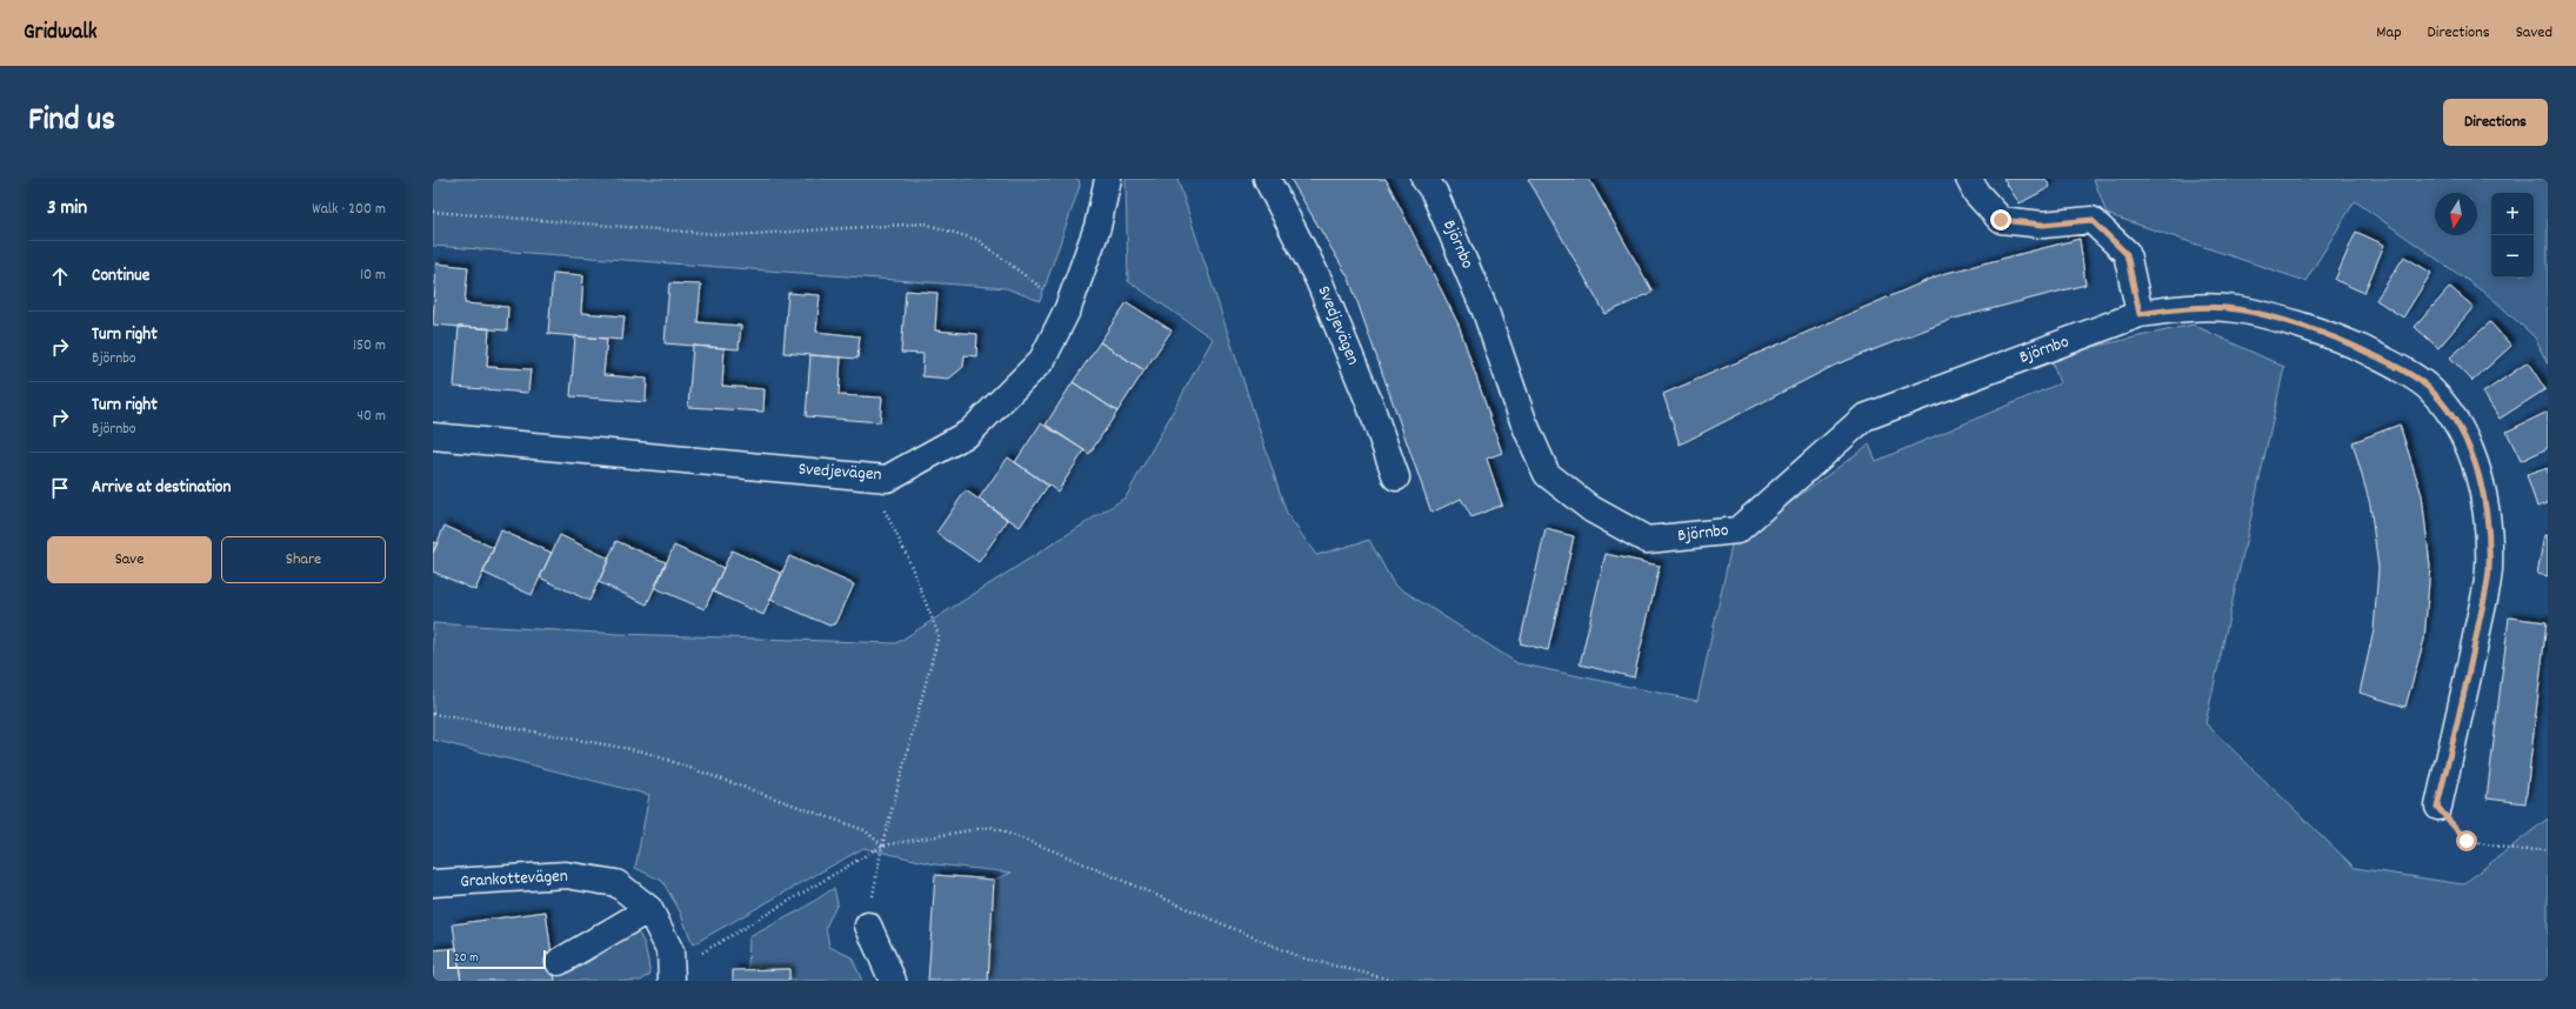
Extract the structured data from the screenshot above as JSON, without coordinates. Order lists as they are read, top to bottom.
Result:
{
  "streets": {
    "street": ["Björnbo", "Svedjevägen", "Grankottevägen"]
  },
  "scale_bar": "20 m",
  "north": "bottom",
  "page": {
    "header": "Gridwalk",
    "nav": ["Map", "Directions", "Saved"],
    "title": "Find us",
    "buttons": [
      "Directions",
      ["Save", "Share"]
    ],
    "heading": ["3 min", "Walk · 200 m"],
    "map_buttons": ["+", "−"],
    "list": [
      ["Continue", "10 m"],
      ["Turn right", "Björnbo", "150 m"],
      ["Turn right", "Björnbo", "40 m"],
      "Arrive at destination"
    ],
    "scale": "20 m"
  }
}
